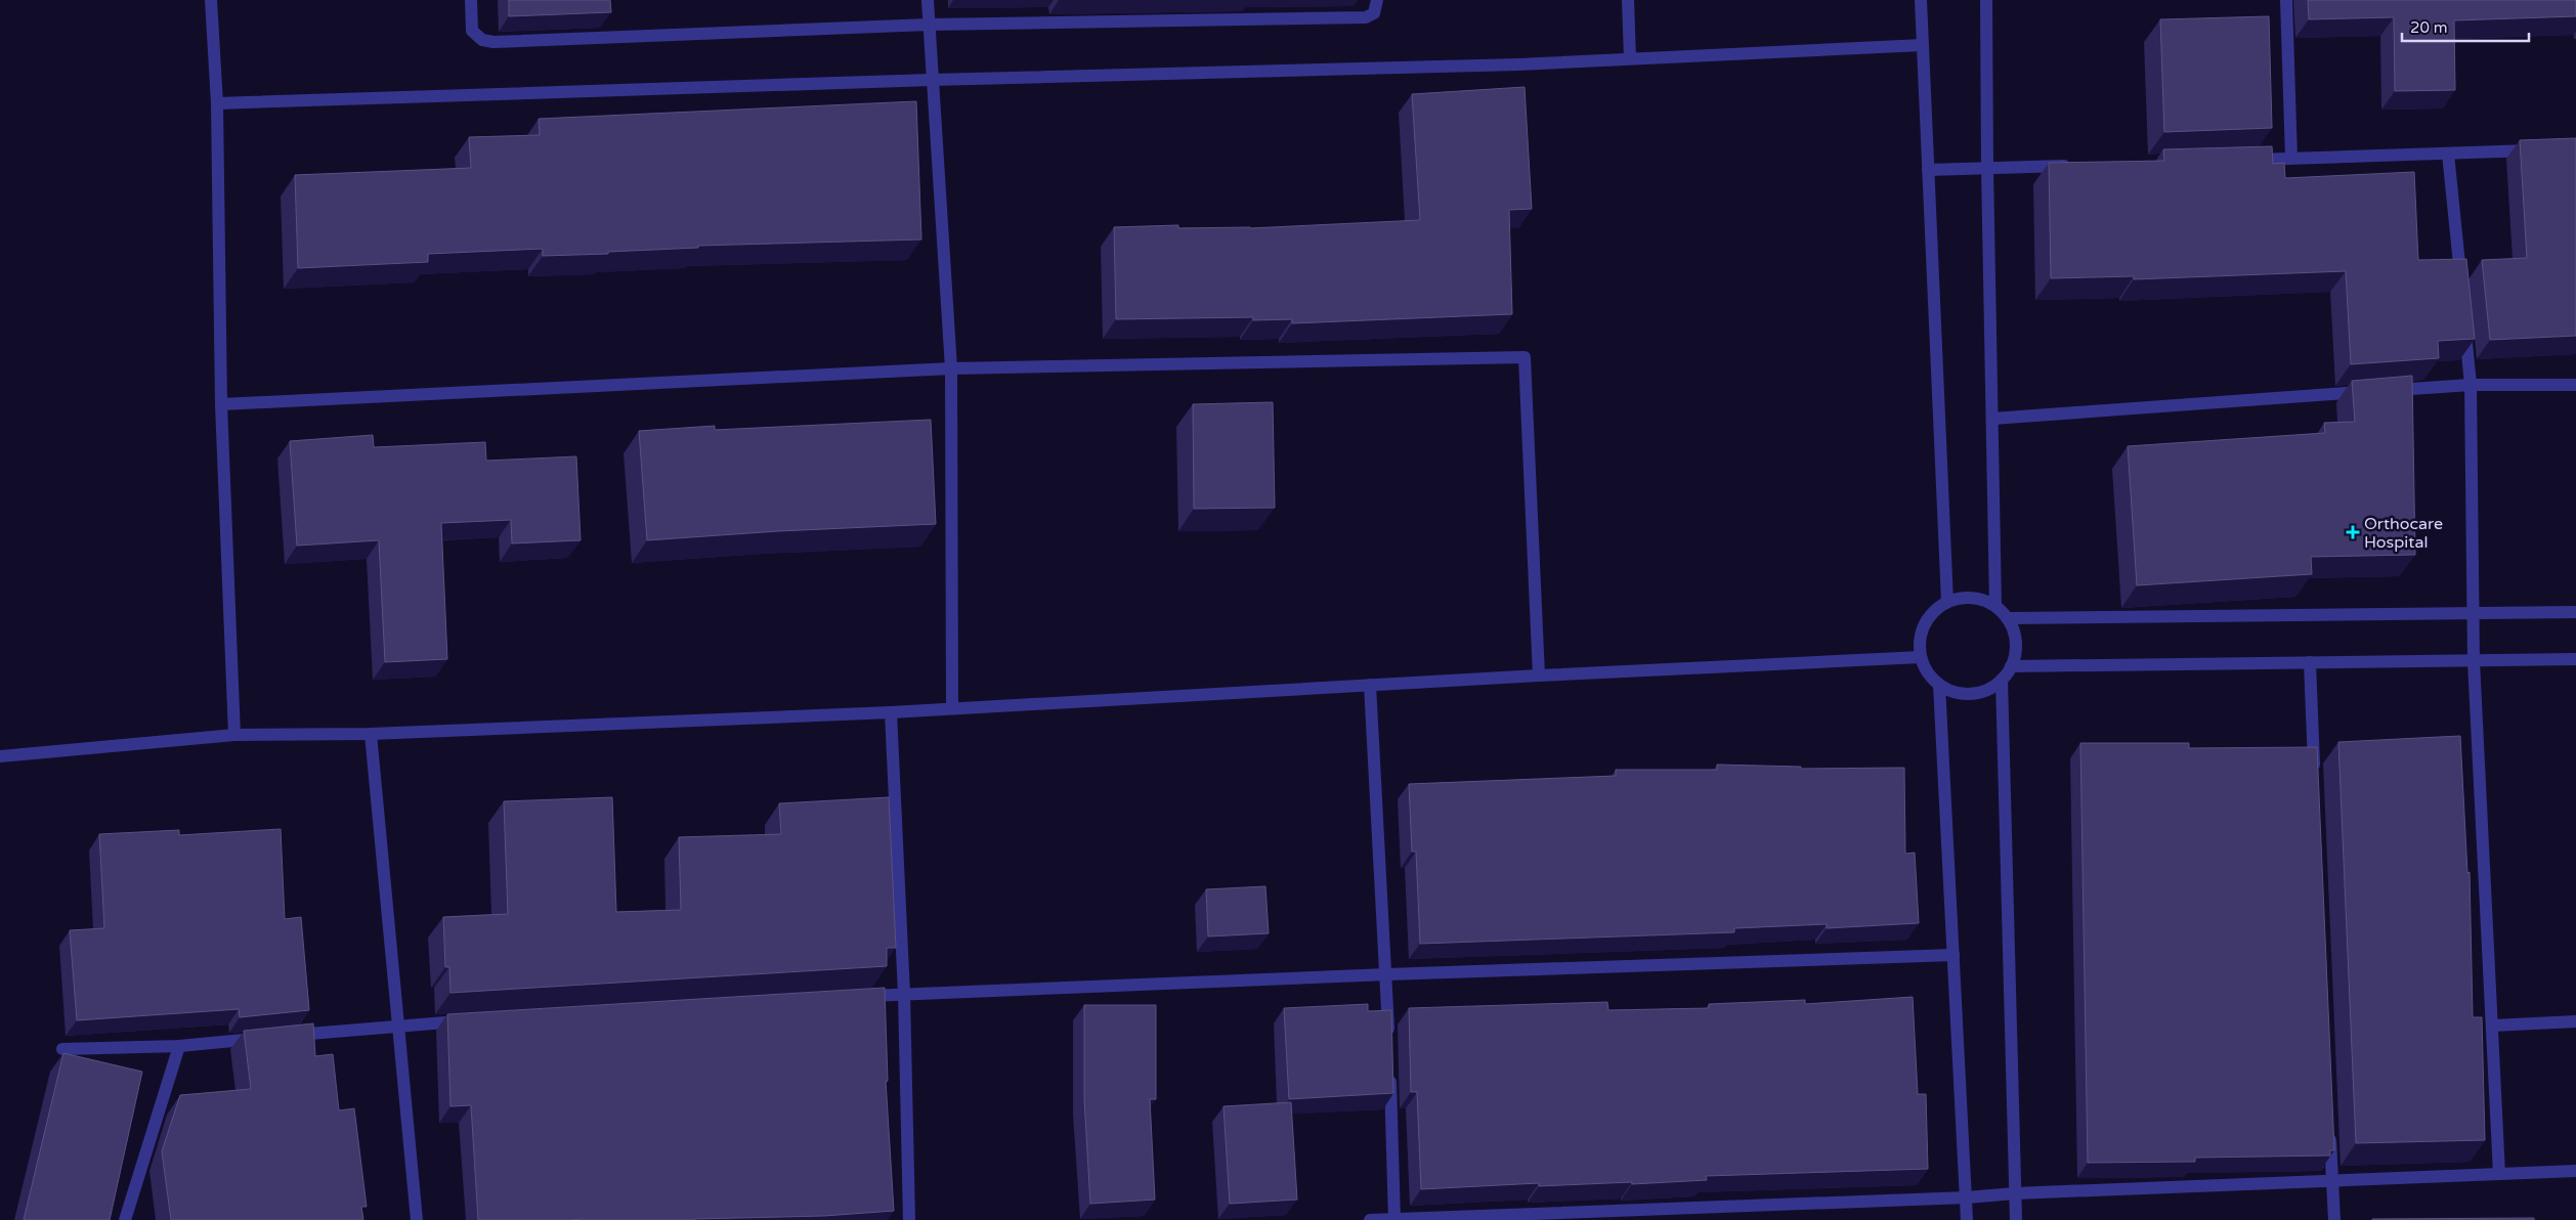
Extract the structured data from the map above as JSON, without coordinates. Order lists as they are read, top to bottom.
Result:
{
  "places": {
    "health": ["Orthocare Hospital"]
  },
  "scale_bar": "20 m"
}
